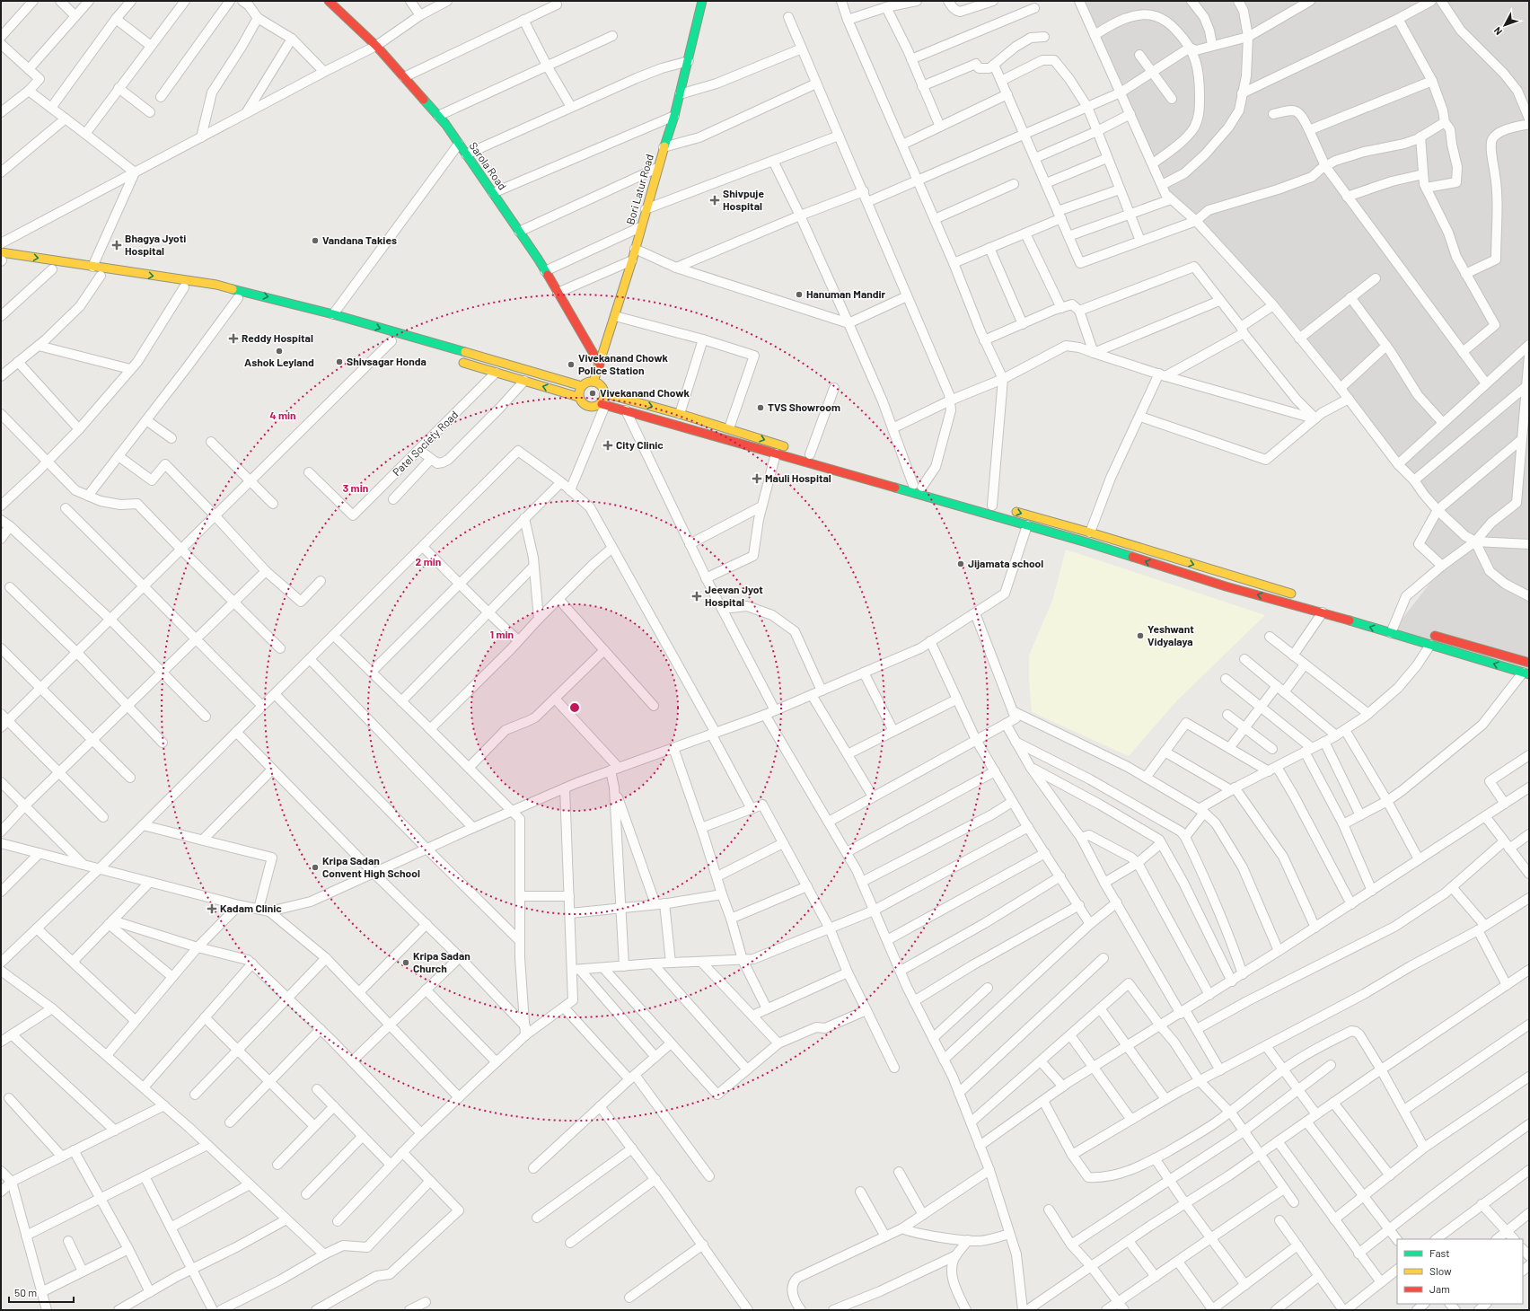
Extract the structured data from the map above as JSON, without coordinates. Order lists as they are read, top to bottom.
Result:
{
  "streets": {
    "main road": ["Sarola Road", "Bori Latur Road"],
    "street": ["Patel Society Road"]
  },
  "crossings": [
    ["Sarola Road", "Bori Latur Road"]
  ],
  "places": {
    "health": [
      "Shivpuje Hospital",
      "Bhagya Jyoti Hospital",
      "Reddy Hospital",
      "City Clinic",
      "Mauli Hospital",
      "Jeevan Jyot Hospital",
      "Kadam Clinic"
    ],
    "other": [
      "Vandana Takies",
      "Hanuman Mandir",
      "Ashok Leyland",
      "Shivsagar Honda",
      "Vivekanand Chowk Police Station",
      "Vivekanand Chowk",
      "TVS Showroom",
      "Jijamata school",
      "Yeshwant Vidyalaya",
      "Kripa Sadan Convent High School",
      "Kripa Sadan Church"
    ]
  },
  "legend": ["Fast", "Slow", "Jam"],
  "scale_bar": "50 m",
  "north": "bottom left",
  "rings": [
    "4 min",
    "3 min",
    "2 min",
    "1 min"
  ]
}
